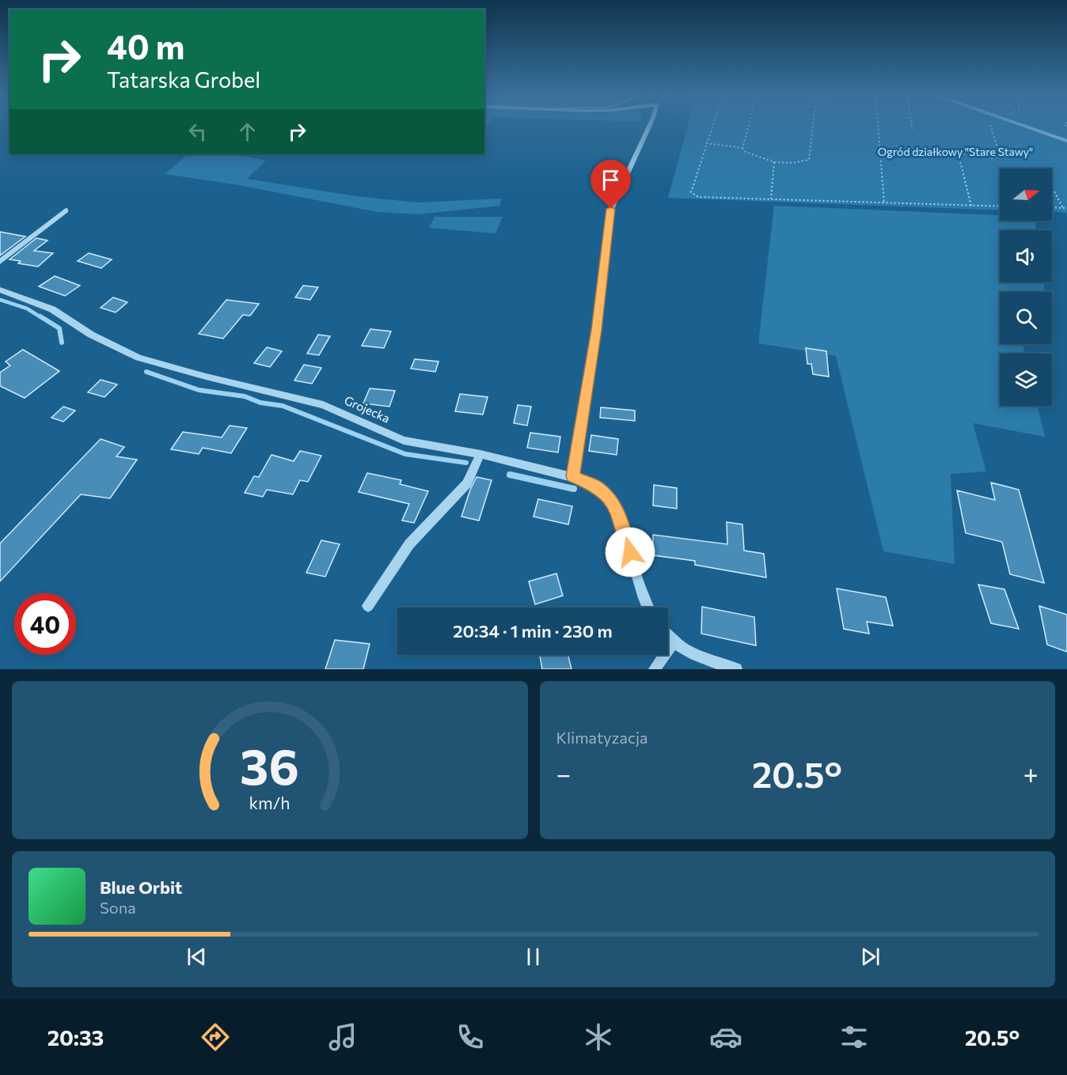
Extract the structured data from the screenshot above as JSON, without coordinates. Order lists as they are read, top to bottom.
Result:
{
  "streets": {
    "street": ["Grojecka"]
  },
  "parks": ["Ogród działkowy \"Stare Stawy\""],
  "north": "right",
  "page": {
    "turn": ["40 m", "Tatarska Grobel"],
    "limit": "40",
    "trip": "20:34 · 1 min · 230 m",
    "tile": "Klimatyzacja",
    "heat": ["−", "20.5°", "+"],
    "song": ["Blue Orbit", "Sona"],
    "tabs": ["20:33", "20.5°"],
    "gauge": ["36", "km/h"]
  }
}
